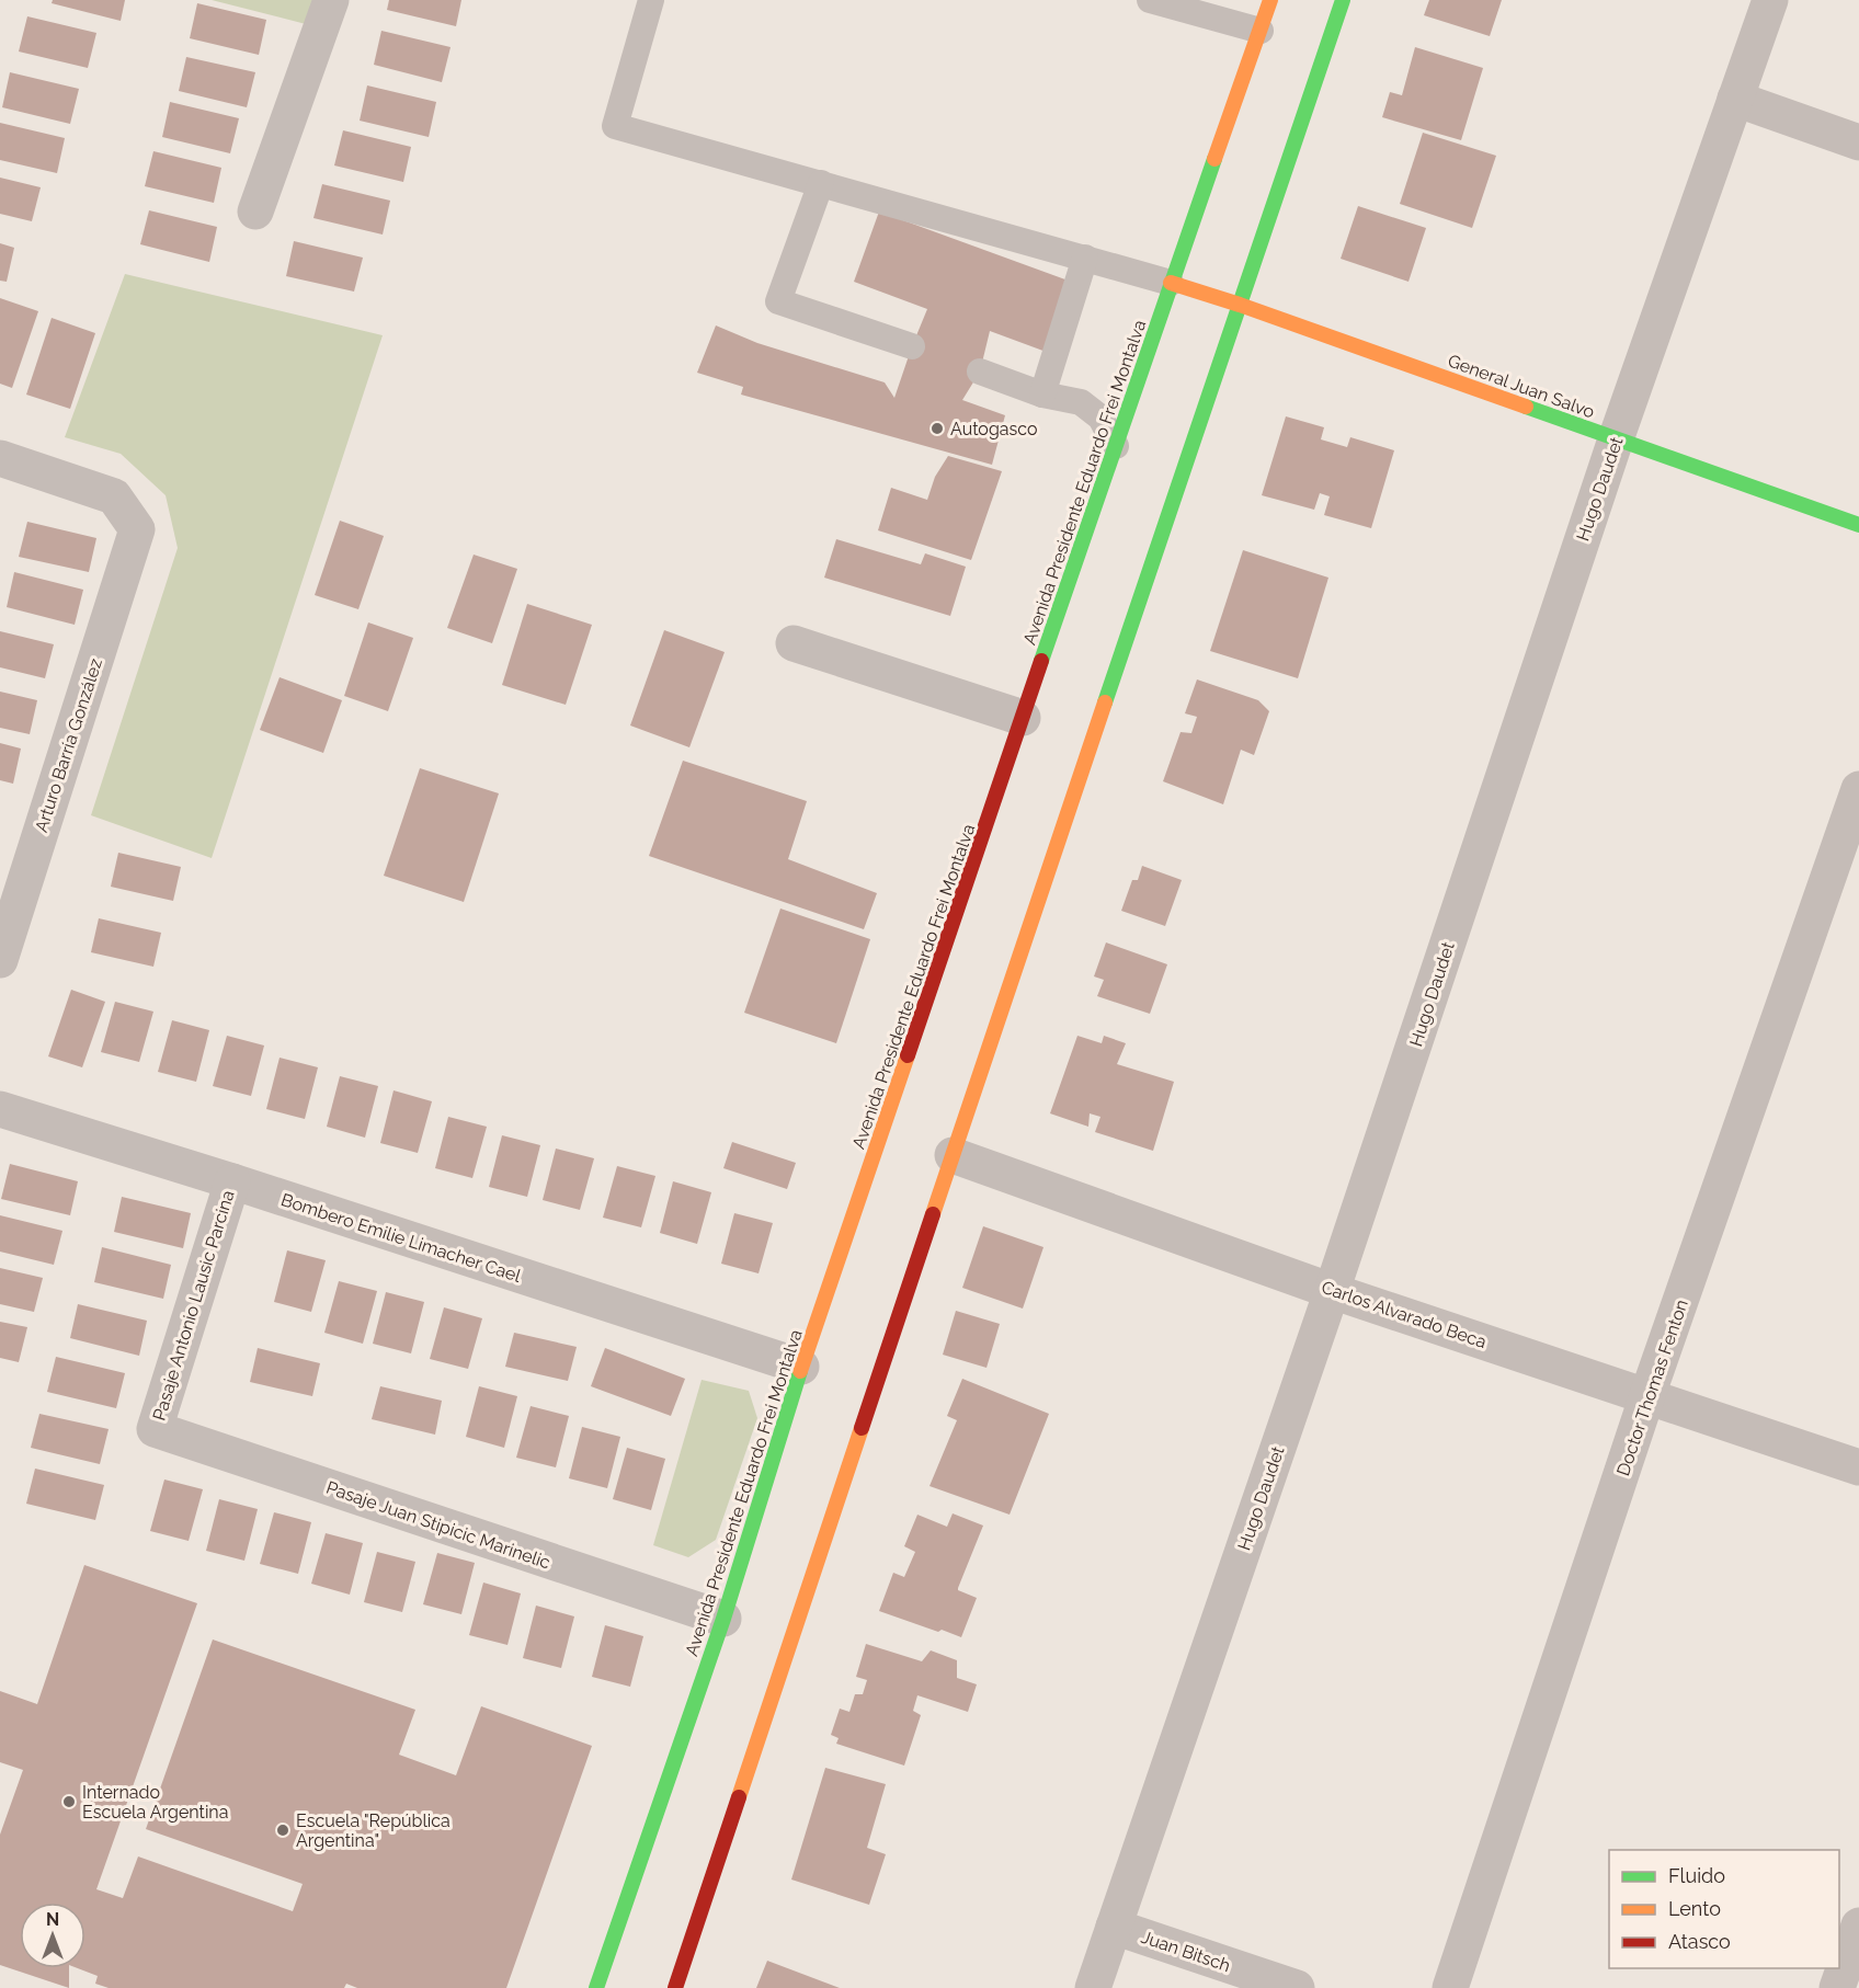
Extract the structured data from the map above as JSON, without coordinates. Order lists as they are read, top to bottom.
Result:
{
  "streets": {
    "main road": ["General Juan Salvo", "Avenida Presidente Eduardo Frei Montalva"],
    "street": [
      "Hugo Daudet",
      "Arturo Barría González",
      "Bombero Emilie Limacher Cael",
      "Pasaje Antonio Lausic Parcina",
      "Carlos Alvarado Beca",
      "Doctor Thomas Fenton",
      "Pasaje Juan Stipicic Marinelic",
      "Juan Bitsch"
    ]
  },
  "crossings": [
    ["General Juan Salvo", "Avenida Presidente Eduardo Frei Montalva"],
    ["General Juan Salvo", "Hugo Daudet"],
    ["Avenida Presidente Eduardo Frei Montalva", "Bombero Emilie Limacher Cael"],
    ["Avenida Presidente Eduardo Frei Montalva", "Pasaje Juan Stipicic Marinelic"],
    ["Hugo Daudet", "Carlos Alvarado Beca"],
    ["Hugo Daudet", "Juan Bitsch"],
    ["Bombero Emilie Limacher Cael", "Pasaje Antonio Lausic Parcina"],
    ["Pasaje Antonio Lausic Parcina", "Pasaje Juan Stipicic Marinelic"],
    ["Carlos Alvarado Beca", "Doctor Thomas Fenton"]
  ],
  "places": ["Autogasco", "Internado Escuela Argentina", "Escuela \"República Argentina\""],
  "legend": ["Fluido", "Lento", "Atasco"],
  "north": "top"
}
